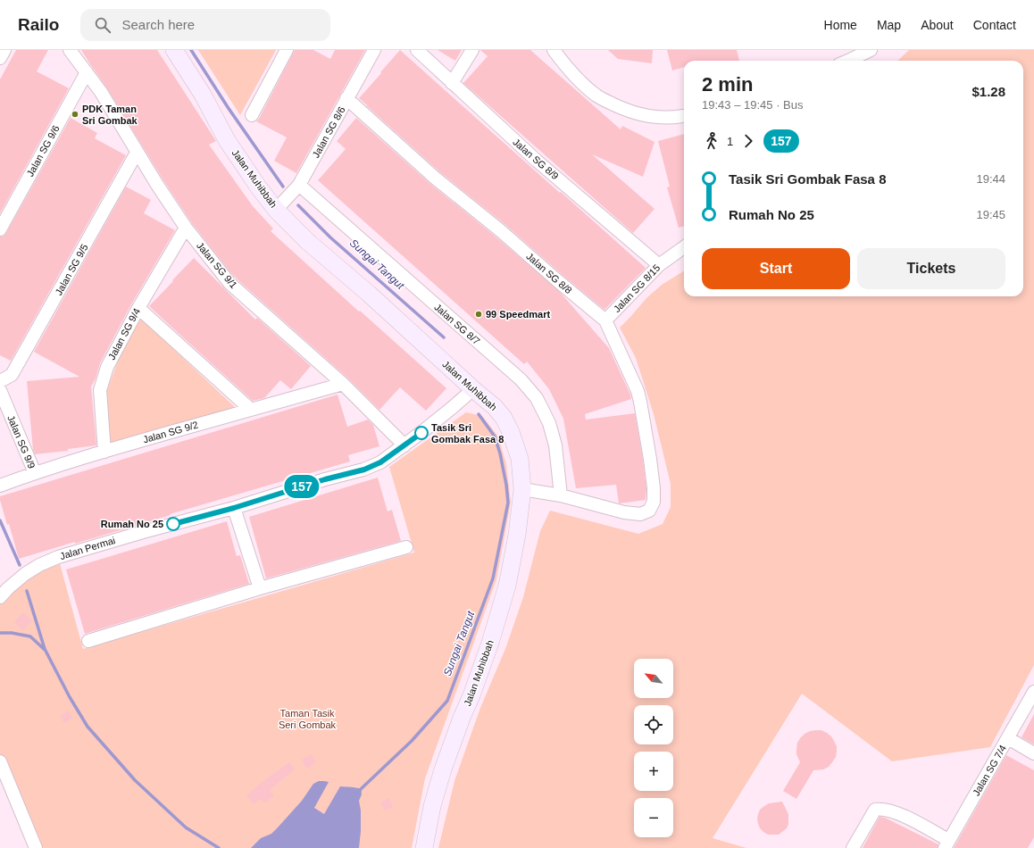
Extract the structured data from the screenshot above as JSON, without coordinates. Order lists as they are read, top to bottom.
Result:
{
  "streets": {
    "street": [
      "Jalan SG 8/6",
      "Jalan SG 9/6",
      "Jalan SG 8/9",
      "Jalan Muhibbah",
      "Jalan SG 9/1",
      "Jalan SG 9/5",
      "Jalan SG 8/8",
      "Jalan SG 8/15",
      "Jalan SG 8/7",
      "Jalan SG 9/4",
      "Jalan SG 9/2",
      "Jalan SG 9/9",
      "Jalan Permai",
      "Jalan SG 7/4"
    ]
  },
  "crossings": [
    ["Jalan SG 8/6", "Jalan Muhibbah"],
    ["Jalan SG 8/6", "Jalan SG 8/8"],
    ["Jalan SG 8/6", "Jalan SG 8/7"],
    ["Jalan SG 9/6", "Jalan SG 9/1"],
    ["Jalan SG 8/9", "Jalan SG 8/15"],
    ["Jalan Muhibbah", "Jalan Permai"],
    ["Jalan SG 9/1", "Jalan SG 9/5"],
    ["Jalan SG 9/1", "Jalan SG 9/4"],
    ["Jalan SG 9/1", "Jalan SG 9/2"],
    ["Jalan SG 9/1", "Jalan Permai"],
    ["Jalan SG 8/8", "Jalan SG 8/15"],
    ["Jalan SG 8/8", "Jalan SG 8/7"],
    ["Jalan SG 9/4", "Jalan SG 9/2"],
    ["Jalan SG 9/2", "Jalan SG 9/9"]
  ],
  "water": ["Sungai Tangut"],
  "parks": ["Taman Tasik Seri Gombak"],
  "places": [
    "PDK Taman Sri Gombak",
    "99 Speedmart",
    "Tasik Sri Gombak Fasa 8",
    "Rumah No 25"
  ],
  "lines": ["bus line 157"],
  "north": "top left",
  "page": {
    "header": "Railo",
    "search": "Search here",
    "nav": [
      "Home",
      "Map",
      "About",
      "Contact"
    ],
    "on_map": "157",
    "heading": ["2 min", "19:43 – 19:45 · Bus", "$1.28"],
    "legs": ["1", "157"],
    "list": [
      {
        "name": "Tasik Sri Gombak Fasa 8",
        "value": "19:44"
      },
      {
        "name": "Rumah No 25",
        "value": "19:45"
      }
    ],
    "buttons": ["Start", "Tickets"],
    "map_buttons": ["+", "−"]
  }
}
